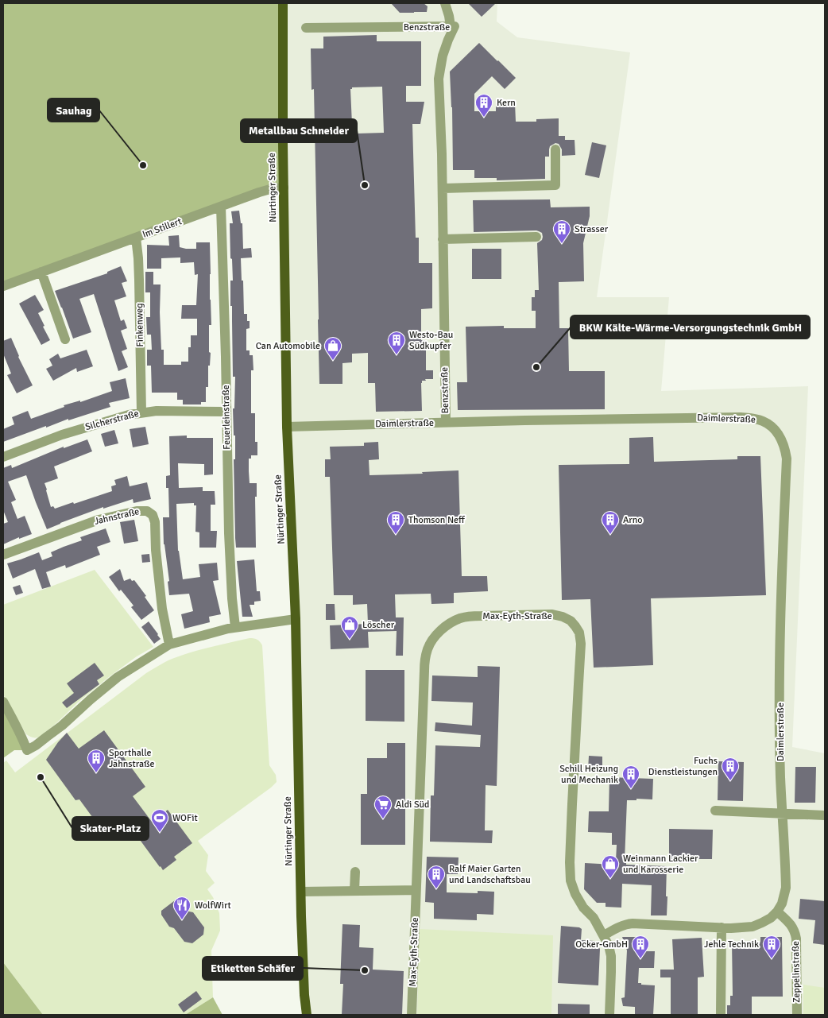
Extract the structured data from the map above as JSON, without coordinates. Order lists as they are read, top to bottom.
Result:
{
  "streets": {
    "main road": ["Nürtinger Straße"],
    "street": [
      "Benzstraße",
      "Im Stillert",
      "Finkenweg",
      "Feuerleinstraße",
      "Daimlerstraße",
      "Silcherstraße",
      "Jahnstraße",
      "Max-Eyth-Straße",
      "Zeppelinstraße"
    ]
  },
  "crossings": [
    ["Benzstraße", "Daimlerstraße"],
    ["Nürtinger Straße", "Im Stillert"],
    ["Nürtinger Straße", "Daimlerstraße"],
    ["Im Stillert", "Finkenweg"],
    ["Im Stillert", "Feuerleinstraße"],
    ["Finkenweg", "Silcherstraße"],
    ["Feuerleinstraße", "Silcherstraße"],
    ["Daimlerstraße", "Zeppelinstraße"]
  ],
  "places": {
    "building": [
      "Kern",
      "Strasser",
      "Westo-Bau Südkupfer",
      "Thomson Neff",
      "Arno",
      "Sporthalle Jahnstraße",
      "Fuchs Dienstleistungen",
      "Schill Heizung und Mechanik",
      "Ralf Maier Garten und Landschaftsbau",
      "Ocker-GmbH",
      "Jehle Technik"
    ],
    "other": [
      "Sauhag",
      "Metallbau Schneider",
      "BKW Kälte-Wärme-Versorgungstechnik GmbH",
      "Skater-Platz",
      "Etiketten Schäfer"
    ],
    "shop": ["Can Automobile", "Löscher", "Weinmann Lackier und Karosserie"],
    "supermarket": ["Aldi Süd"],
    "sports": ["WOFit"],
    "restaurant": ["WolfWirt"]
  }
}
